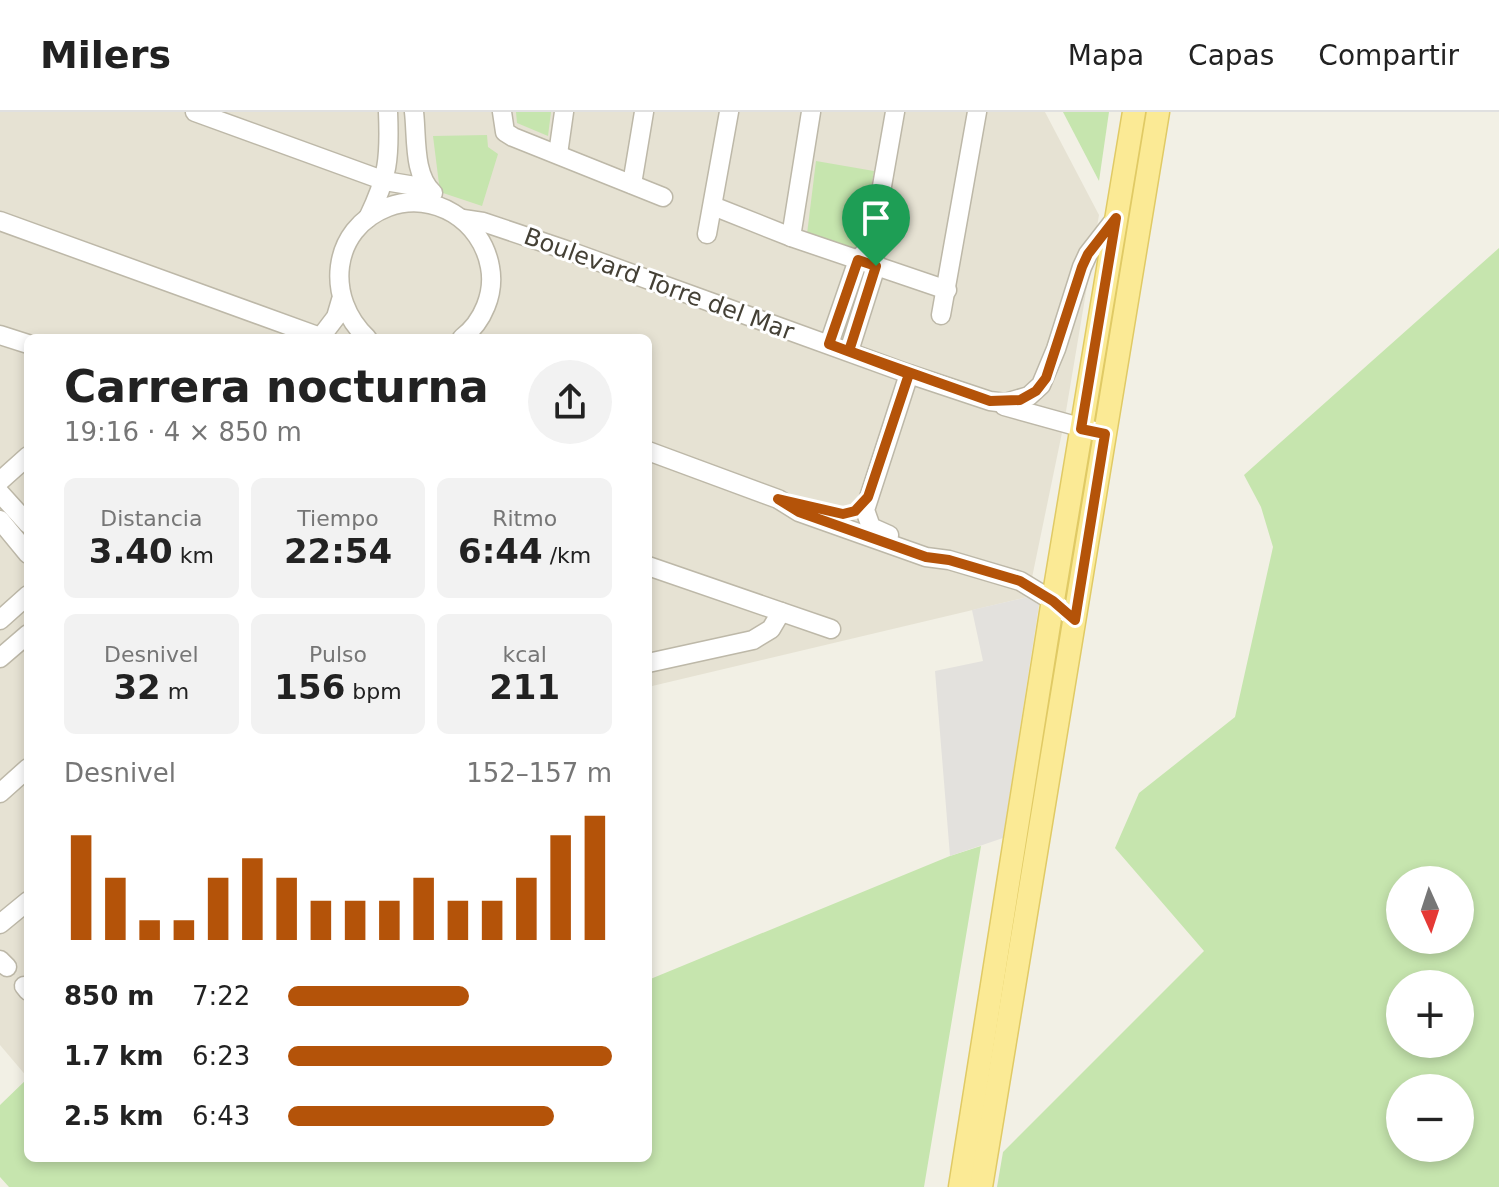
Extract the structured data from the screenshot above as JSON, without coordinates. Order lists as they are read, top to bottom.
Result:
{
  "streets": {
    "street": ["Boulevard Torre del Mar"]
  },
  "north": "bottom",
  "page": {
    "header": "Milers",
    "nav": ["Mapa", "Capas", "Compartir"],
    "heading": ["Carrera nocturna", "19:16 · 4 × 850 m"],
    "stats": [
      ["Distancia", "3.40 km"],
      ["Tiempo", "22:54"],
      ["Ritmo", "6:44 /km"],
      ["Desnivel", "32 m"],
      ["Pulso", "156 bpm"],
      ["kcal", "211"]
    ],
    "chart": ["Desnivel", "152–157 m"],
    "map_buttons": ["+", "−"],
    "list": [
      {
        "name": "850 m",
        "note": "7:22"
      },
      {
        "name": "1.7 km",
        "note": "6:23"
      },
      {
        "name": "2.5 km",
        "note": "6:43"
      }
    ]
  }
}
